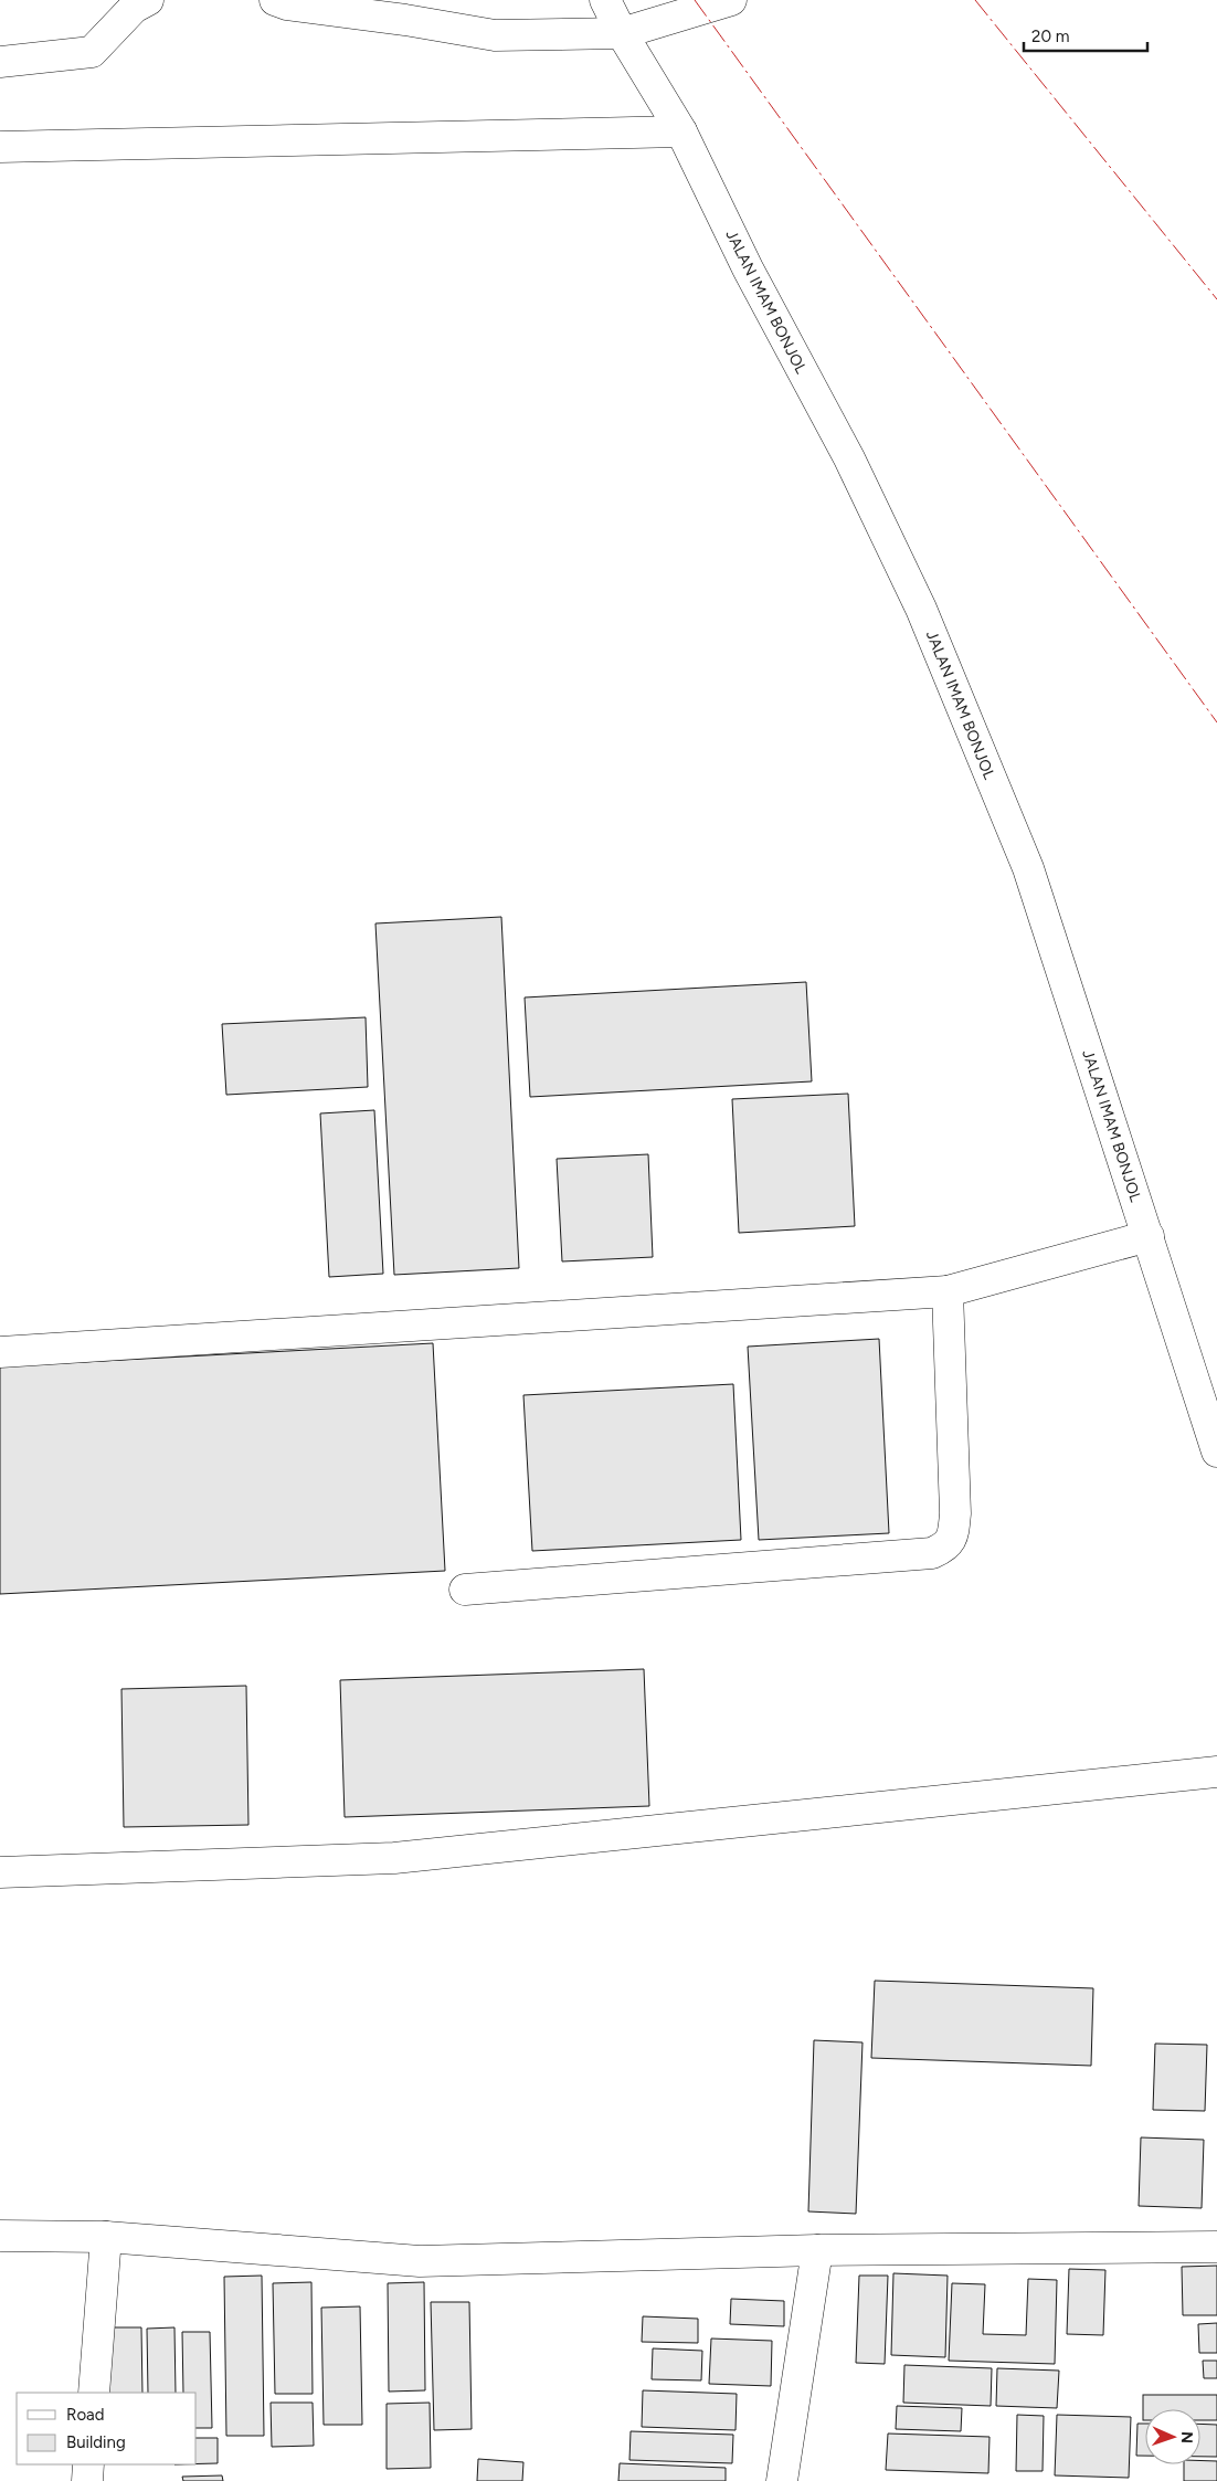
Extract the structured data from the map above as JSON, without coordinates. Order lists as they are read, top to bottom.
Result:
{
  "streets": {
    "street": ["JALAN IMAM BONJOL"]
  },
  "legend": ["Road", "Building"],
  "scale_bar": "20 m",
  "north": "right"
}
